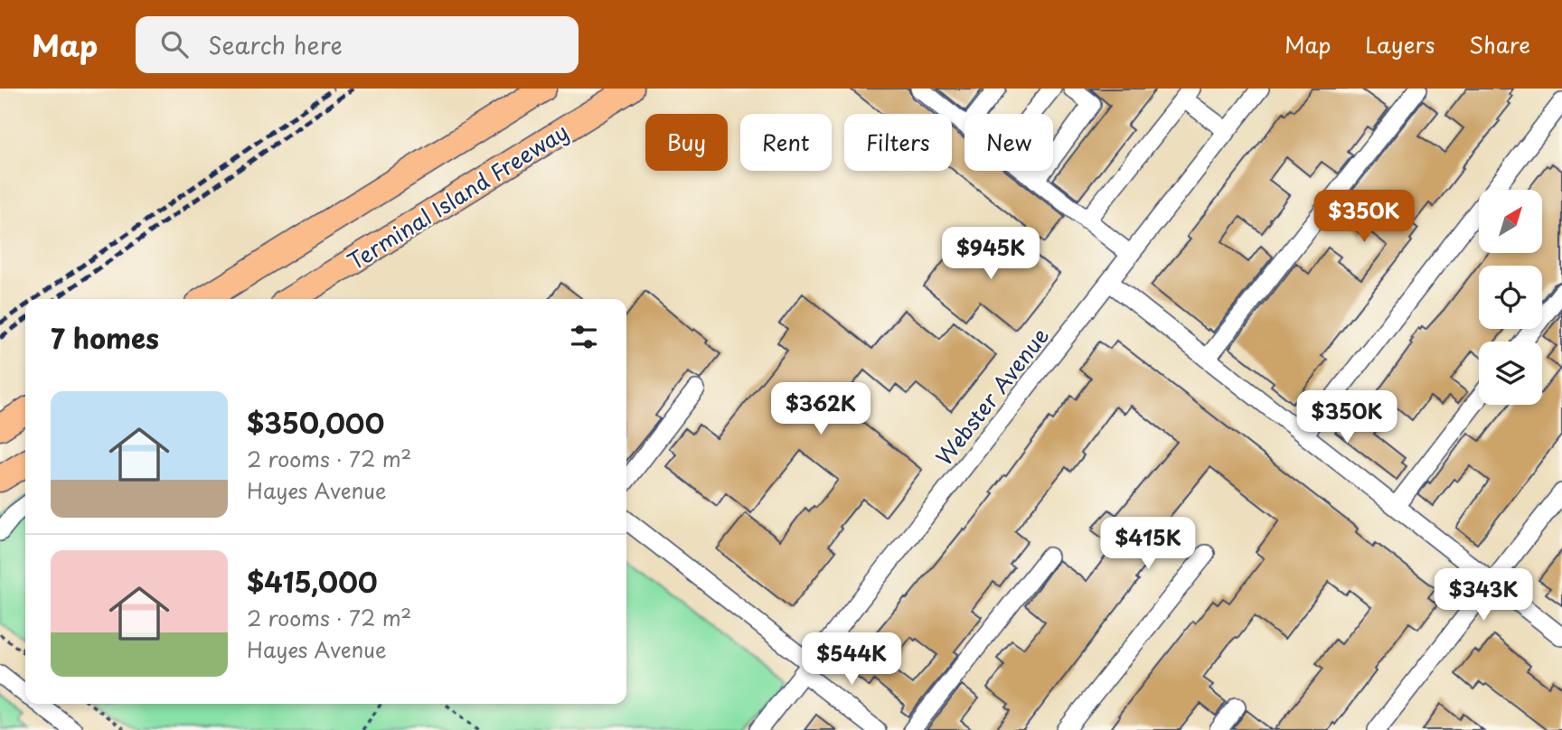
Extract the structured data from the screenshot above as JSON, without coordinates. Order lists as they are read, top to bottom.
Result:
{
  "streets": {
    "highway": ["Terminal Island Freeway"],
    "street": ["Webster Avenue"]
  },
  "north": "top right",
  "page": {
    "header": "Map",
    "search": "Search here",
    "nav": ["Map", "Layers", "Share"],
    "chip": [
      "Buy",
      "Rent",
      "Filters",
      "New"
    ],
    "price": [
      "$350K",
      "$945K",
      "$362K",
      "$350K",
      "$415K",
      "$343K",
      "$544K"
    ],
    "heading": "7 homes",
    "list": [
      {
        "name": "$350,000",
        "note": "2 rooms · 72 m² · Hayes Avenue"
      },
      {
        "name": "$415,000",
        "note": "2 rooms · 72 m² · Hayes Avenue"
      }
    ]
  }
}
